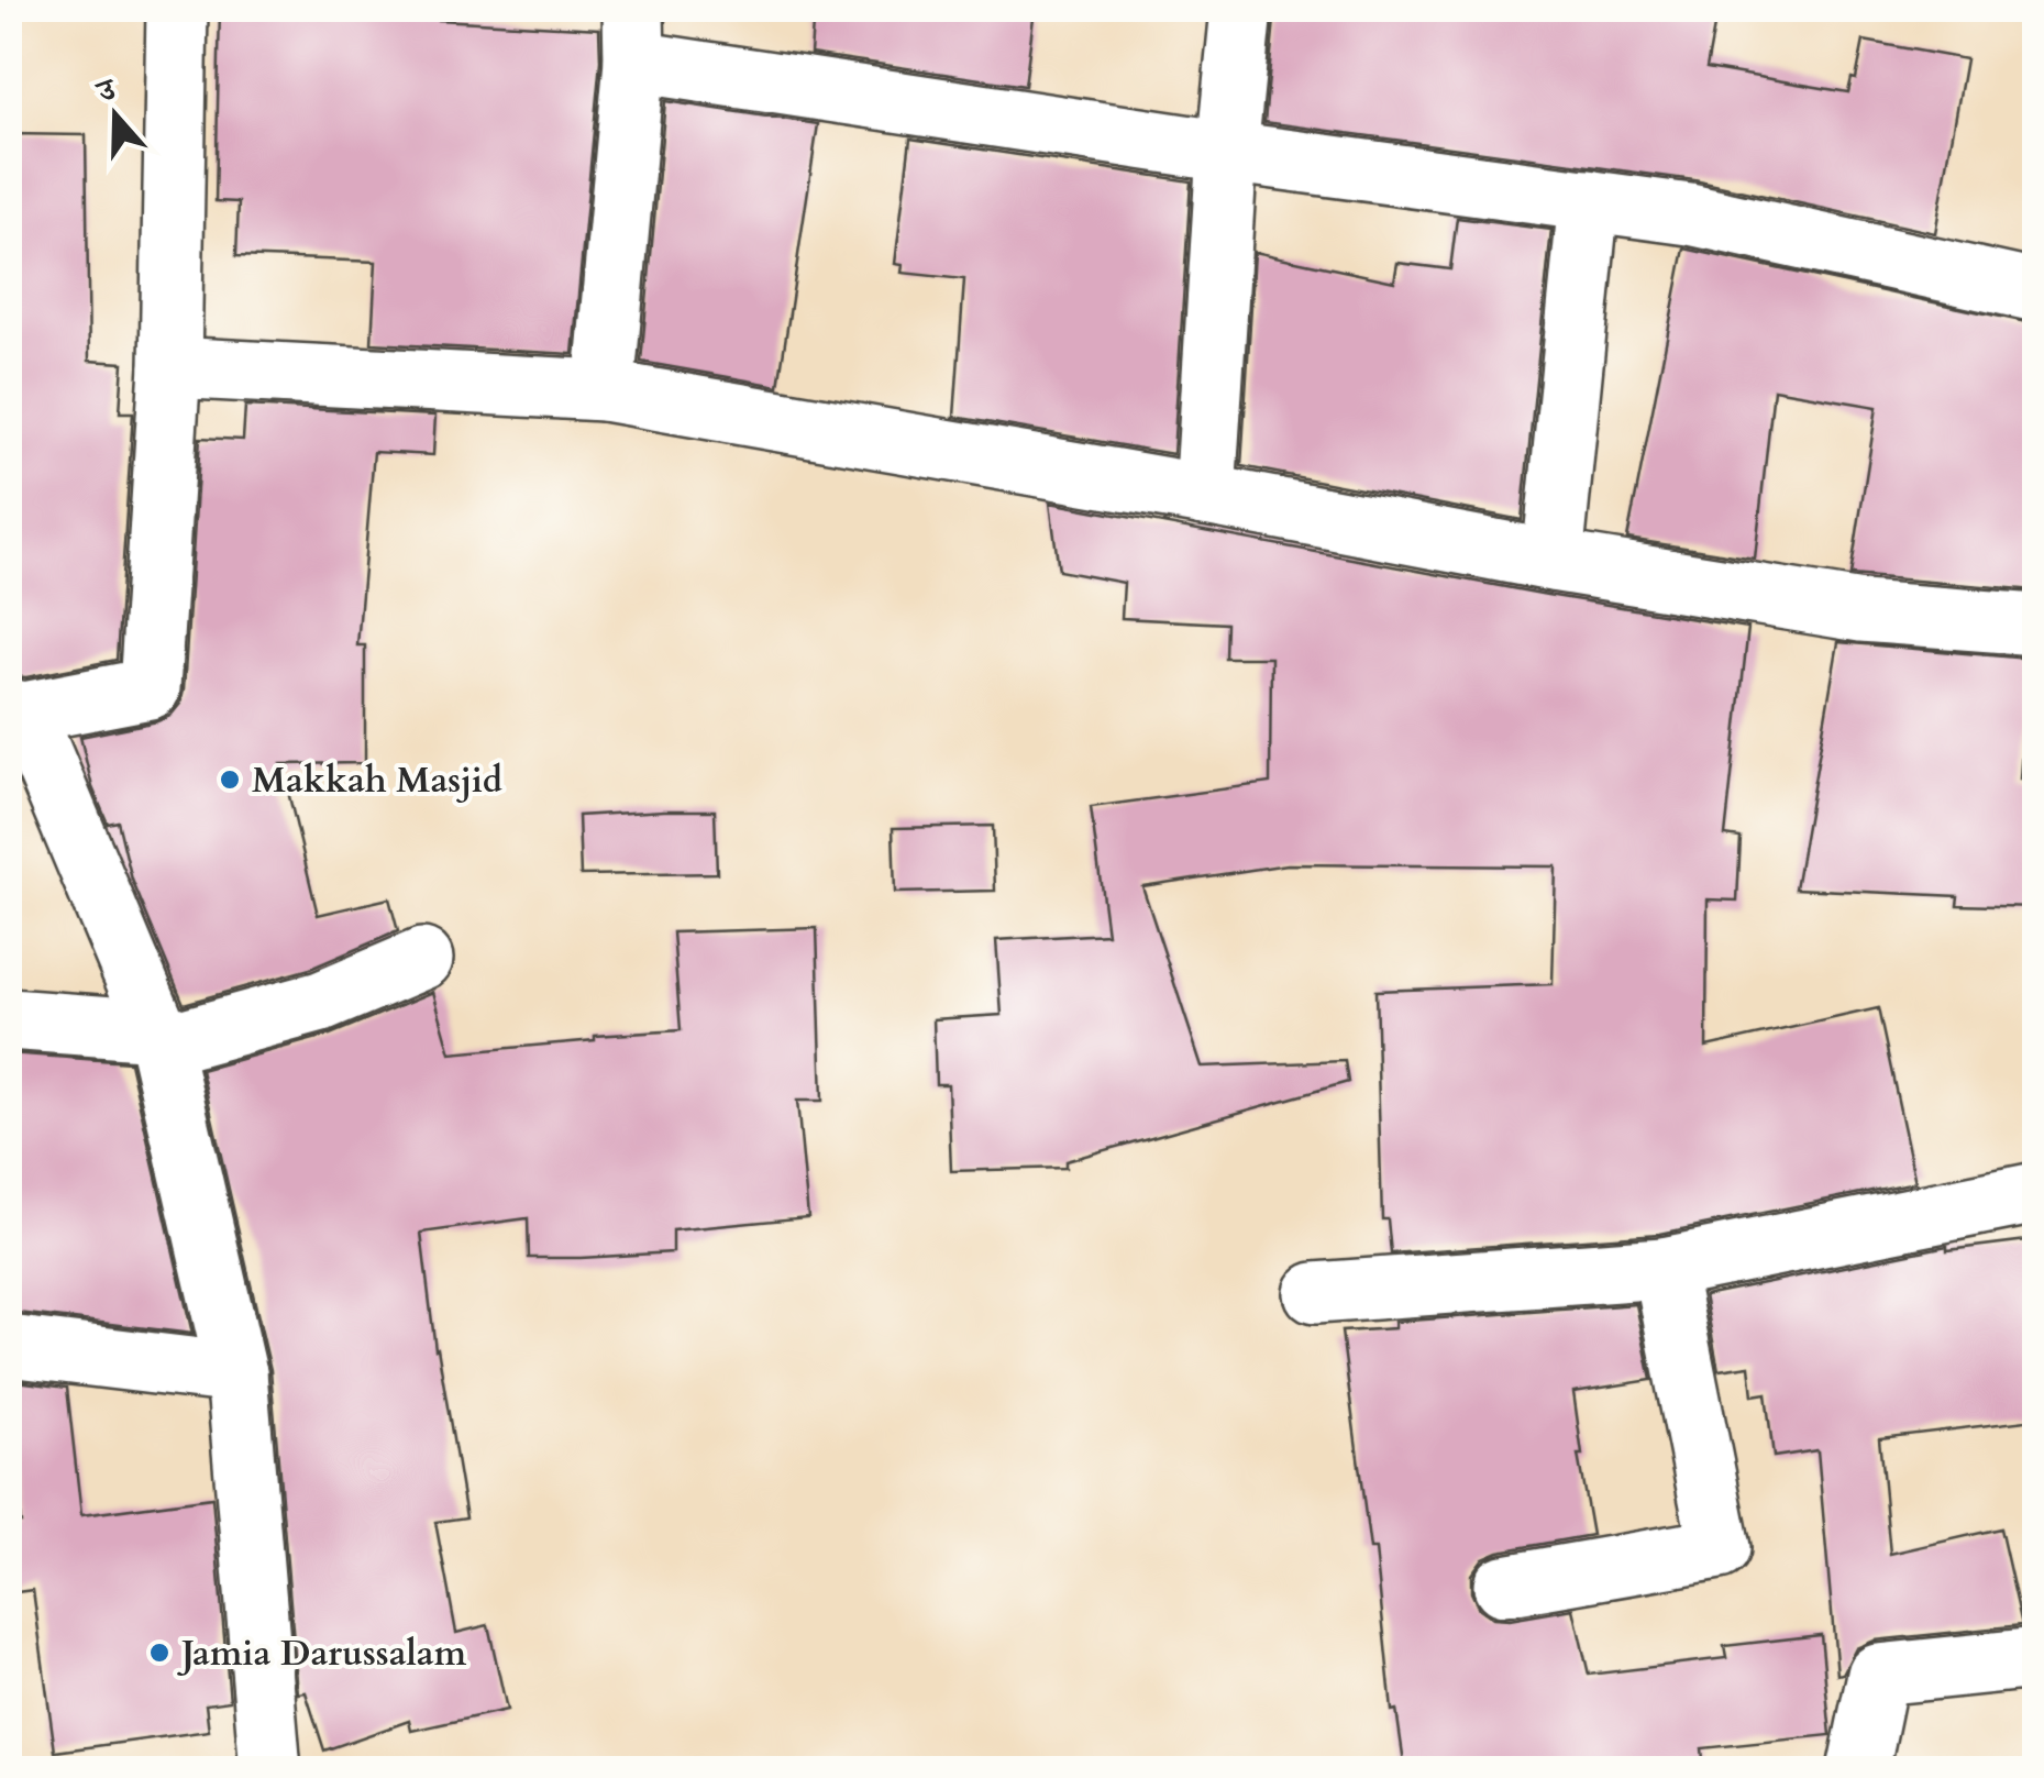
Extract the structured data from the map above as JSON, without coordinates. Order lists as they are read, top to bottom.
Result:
{
  "places": ["Makkah Masjid", "Jamia Darussalam"],
  "north": "top"
}
